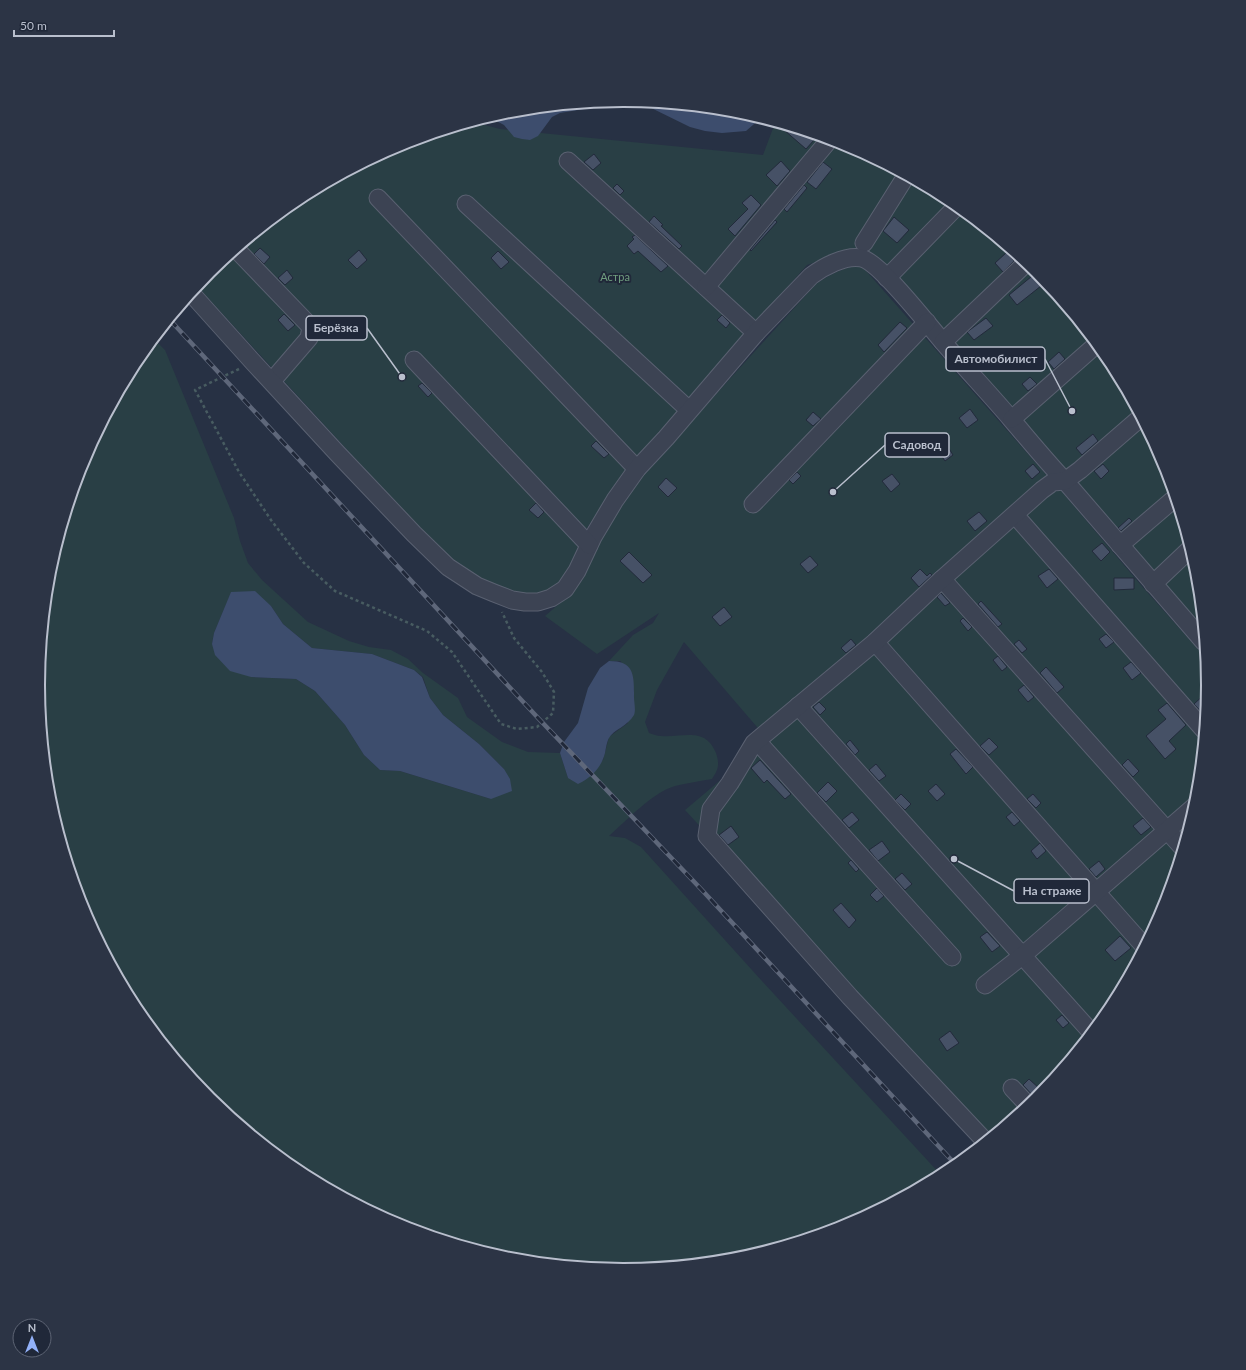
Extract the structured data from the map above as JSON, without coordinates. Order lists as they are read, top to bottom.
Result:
{
  "parks": ["Астра"],
  "places": [
    "Берёзка",
    "Автомобилист",
    "Садовод",
    "На страже"
  ],
  "scale_bar": "50 m",
  "north": "top"
}
